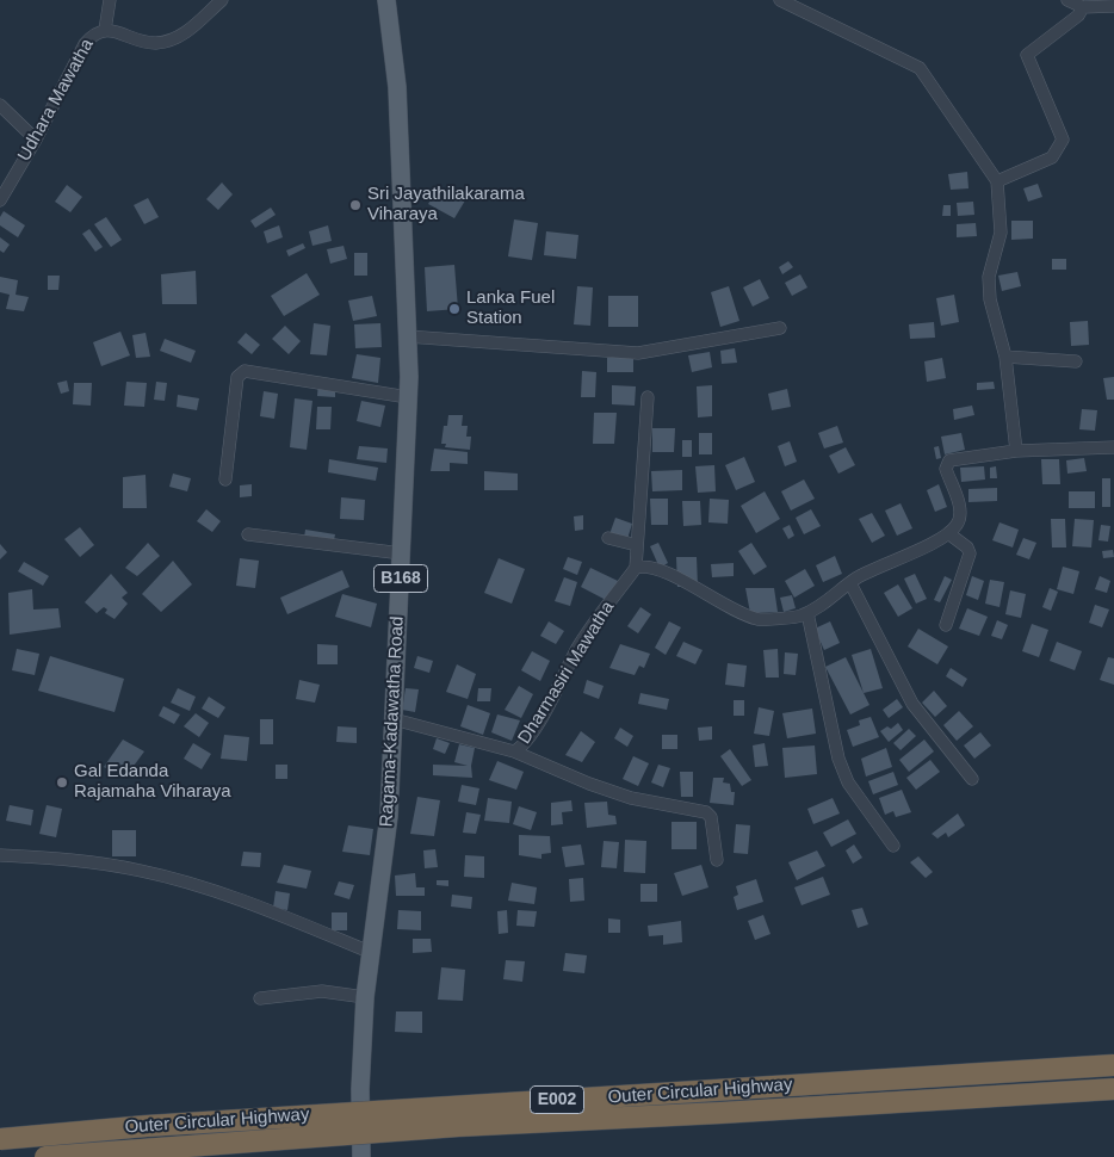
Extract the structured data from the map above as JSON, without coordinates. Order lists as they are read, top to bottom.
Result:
{
  "streets": {
    "highway": ["Outer Circular Highway", "E002"],
    "main road": ["B168", "Ragama-Kadawatha Road"],
    "street": ["Udhara Mawatha", "Dharmasiri Mawatha"]
  },
  "crossings": [
    ["Dharmasiri Mawatha", "Ragama-Kadawatha Road"]
  ],
  "places": ["Sri Jayathilakarama Viharaya", "Lanka Fuel Station", "Gal Edanda Rajamaha Viharaya"]
}
